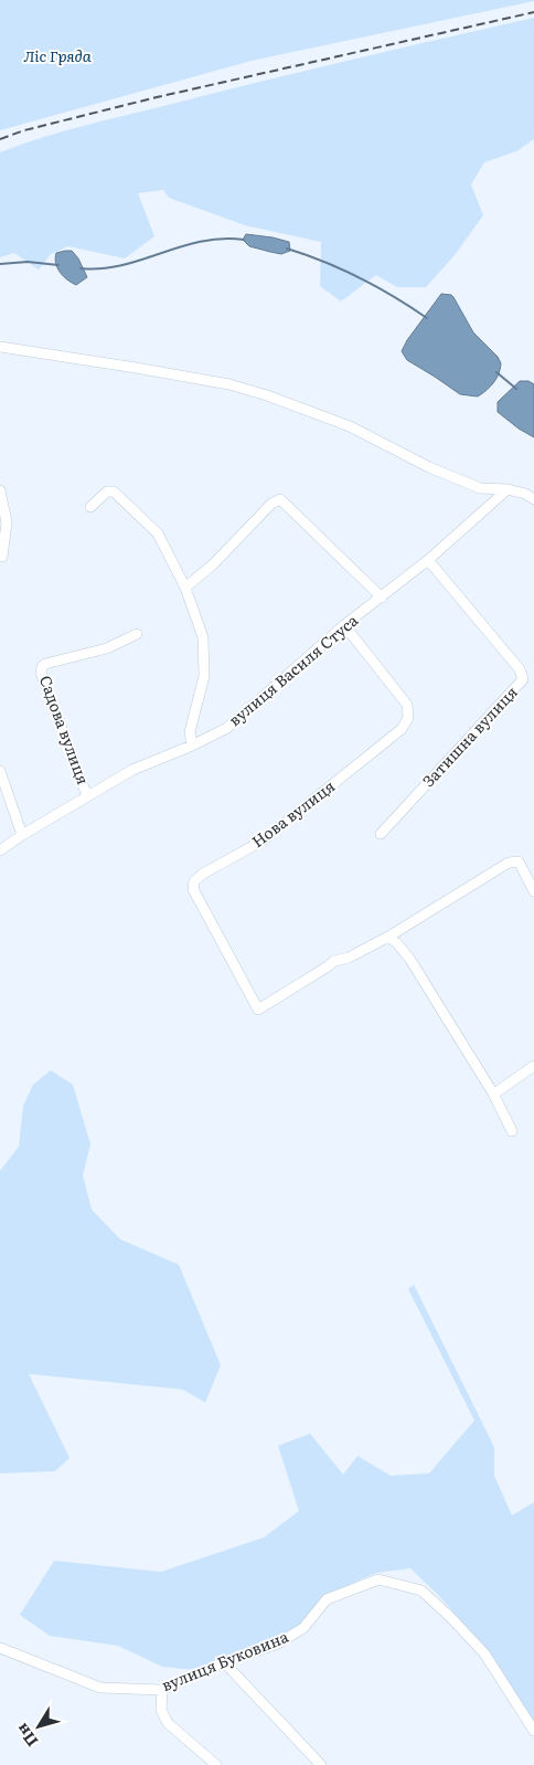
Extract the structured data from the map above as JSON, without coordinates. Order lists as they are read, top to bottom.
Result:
{
  "streets": {
    "street": [
      "вулиця Василя Стуса",
      "Садова вулиця",
      "Затишна вулиця",
      "Нова вулиця",
      "вулиця Буковина"
    ]
  },
  "crossings": [
    ["вулиця Василя Стуса", "Садова вулиця"],
    ["вулиця Василя Стуса", "Затишна вулиця"],
    ["вулиця Василя Стуса", "Нова вулиця"]
  ],
  "parks": ["Ліс Гряда"],
  "north": "bottom left"
}
